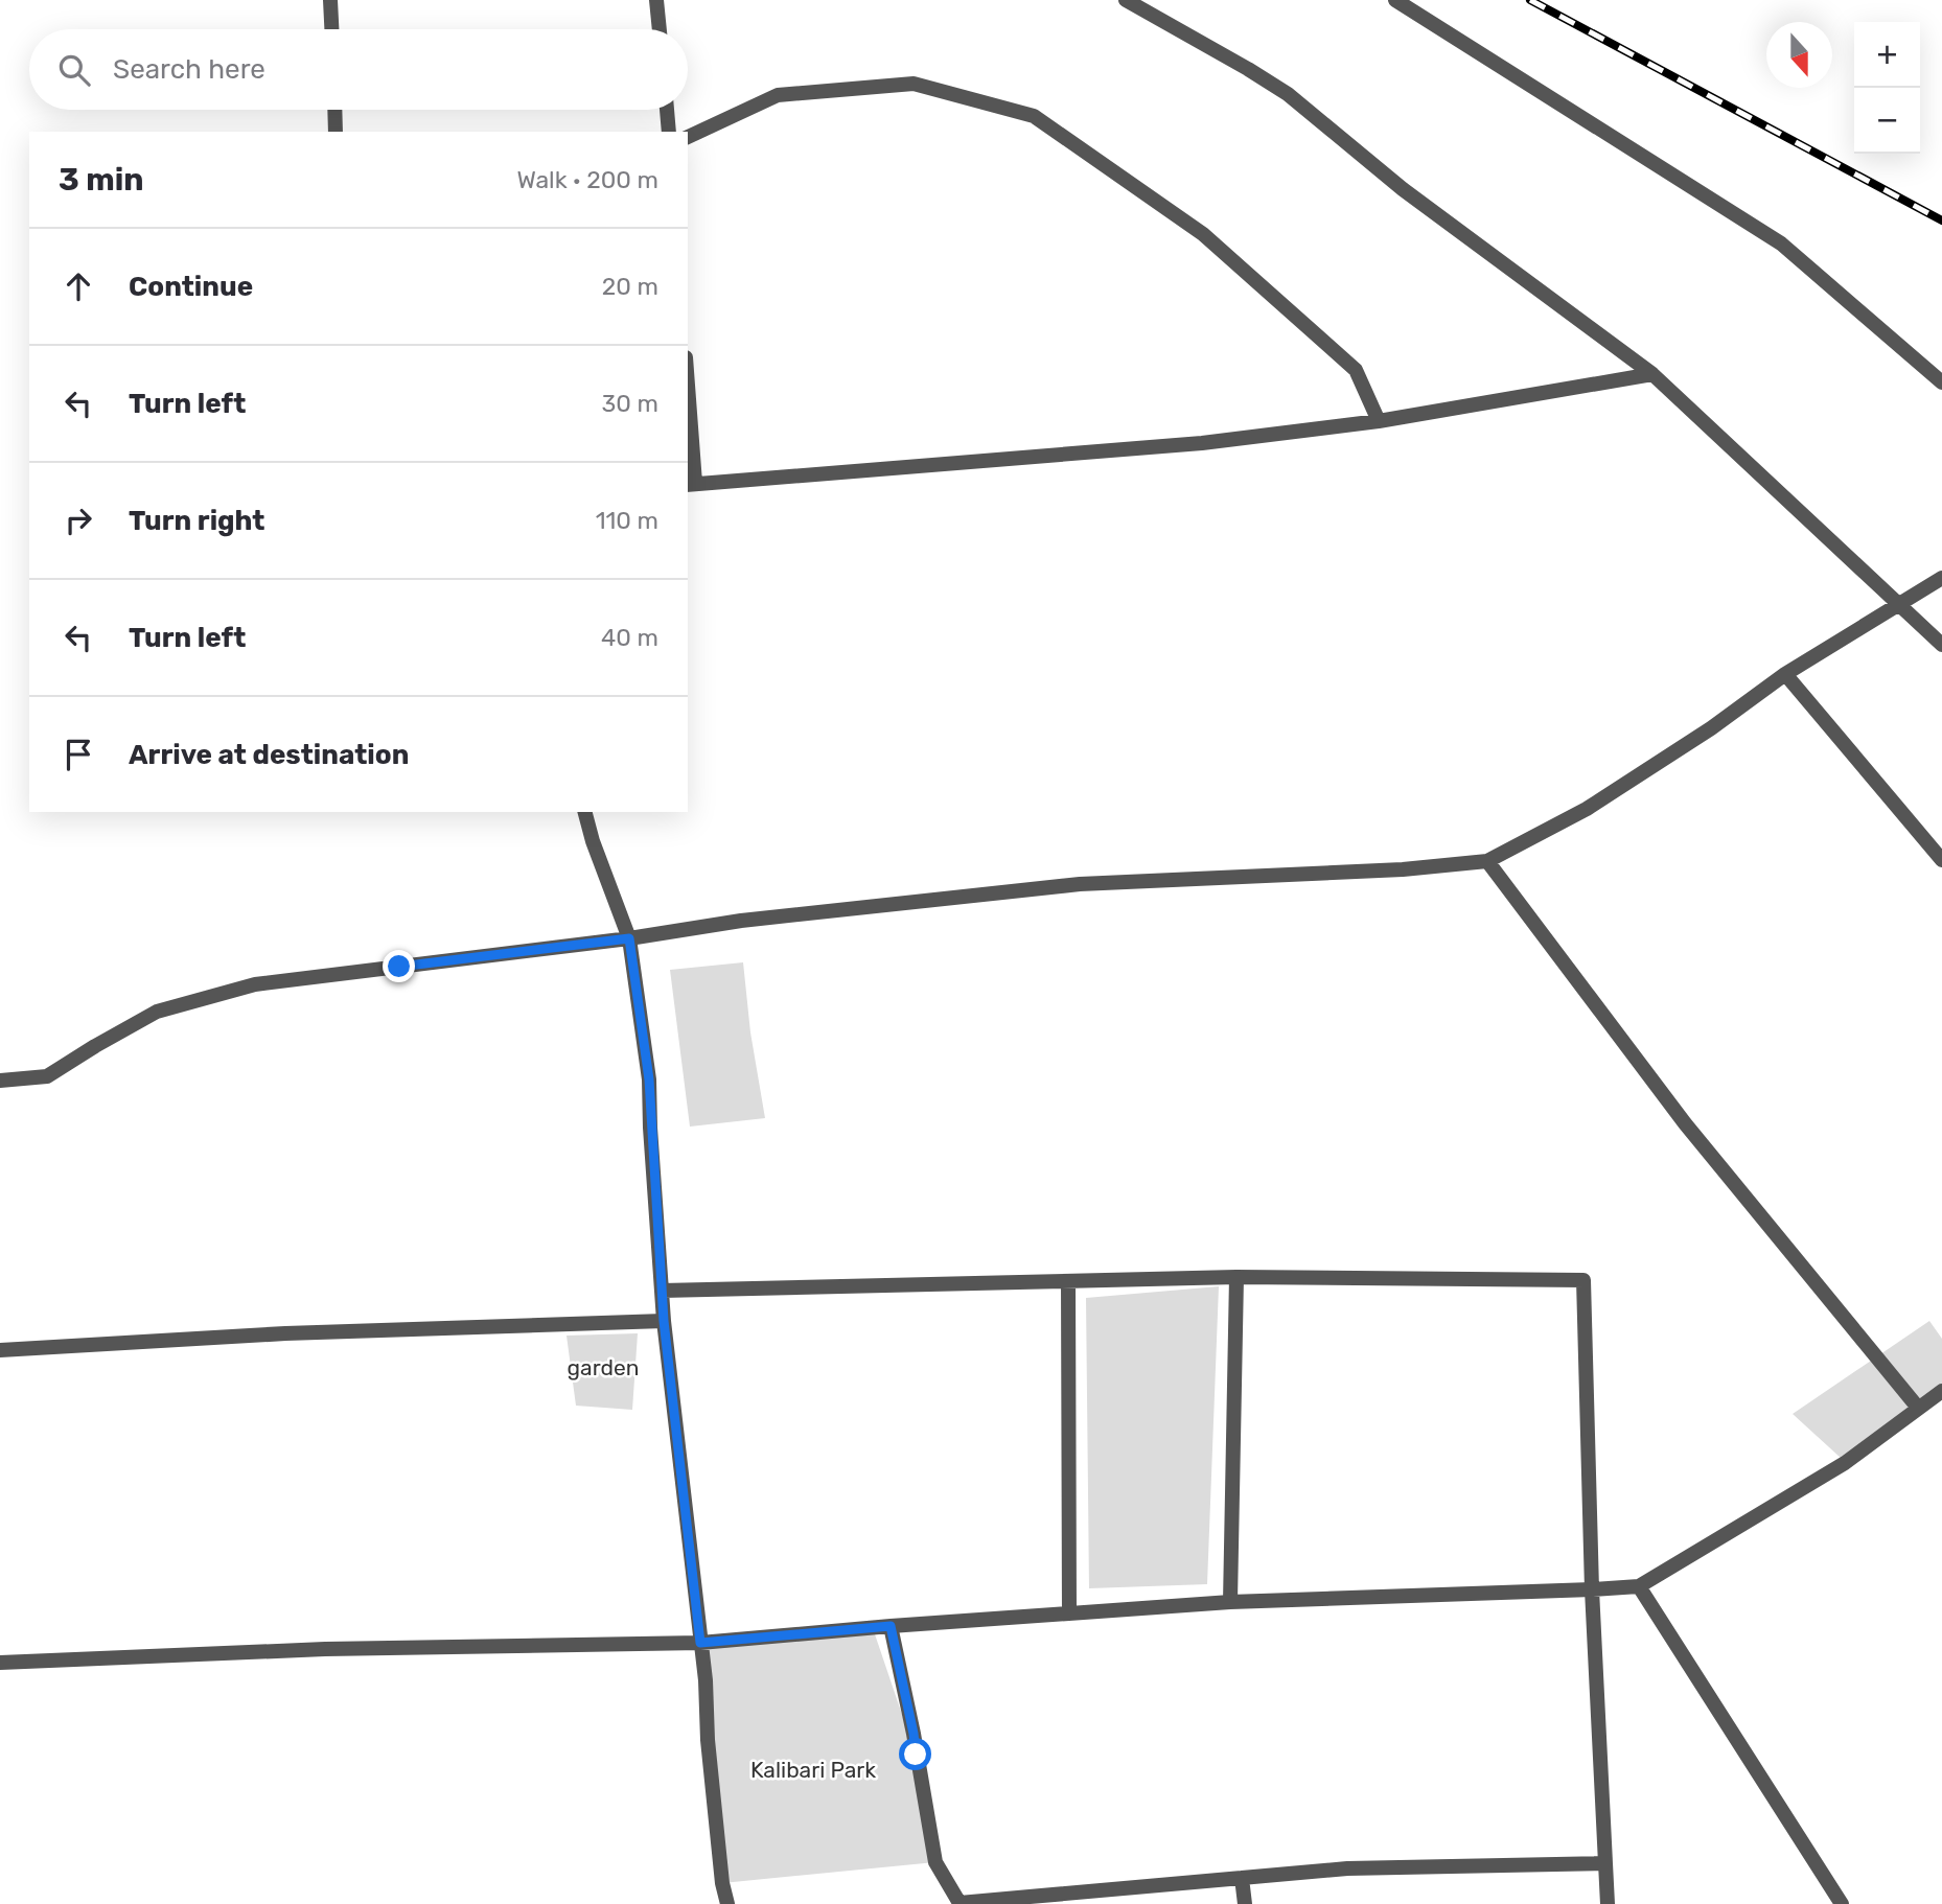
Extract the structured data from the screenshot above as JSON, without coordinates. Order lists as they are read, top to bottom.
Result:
{
  "parks": ["garden", "Kalibari Park"],
  "north": "bottom",
  "page": {
    "map_buttons": ["+", "−"],
    "search": "Search here",
    "heading": ["3 min", "Walk · 200 m"],
    "list": [
      ["Continue", "20 m"],
      ["Turn left", "30 m"],
      ["Turn right", "110 m"],
      ["Turn left", "40 m"],
      "Arrive at destination"
    ]
  }
}
